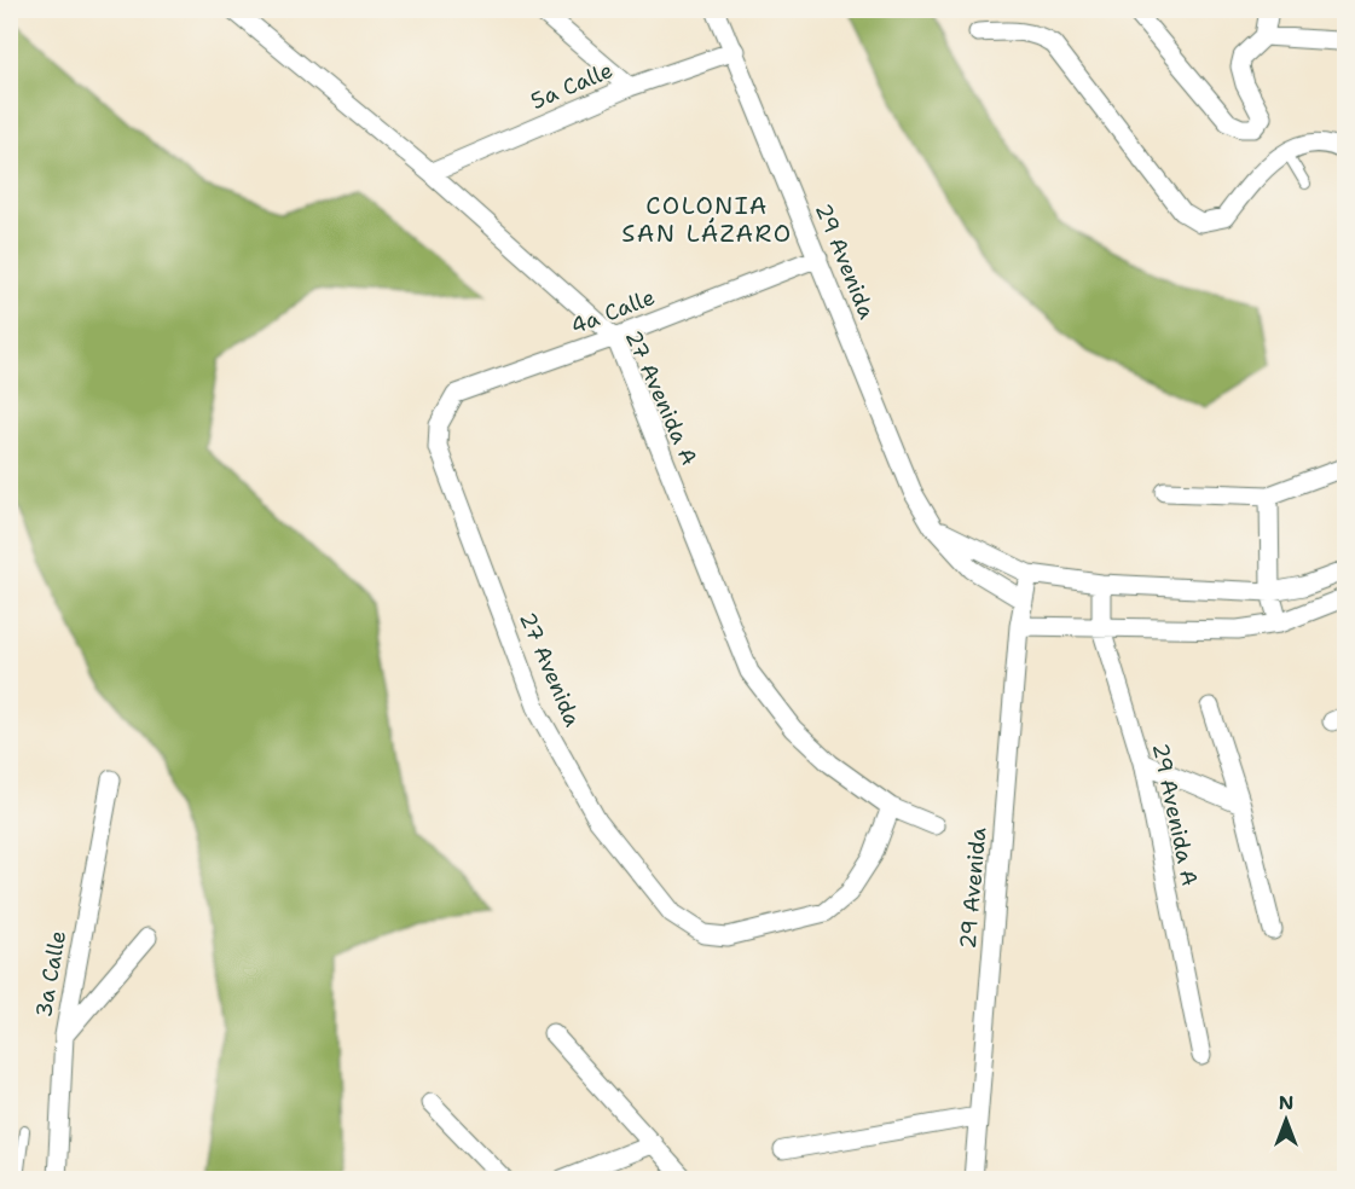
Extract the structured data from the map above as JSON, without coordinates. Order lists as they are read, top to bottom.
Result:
{
  "streets": {
    "street": [
      "5a Calle",
      "29 Avenida",
      "4a Calle",
      "27 Avenida A",
      "27 Avenida",
      "29 Avenida A",
      "3a Calle"
    ]
  },
  "crossings": [
    ["5a Calle", "29 Avenida"],
    ["5a Calle", "27 Avenida A"],
    ["29 Avenida", "4a Calle"],
    ["4a Calle", "27 Avenida A"],
    ["4a Calle", "27 Avenida"],
    ["27 Avenida A", "27 Avenida"]
  ],
  "districts": ["COLONIA SAN LÁZARO"],
  "north": "top"
}
